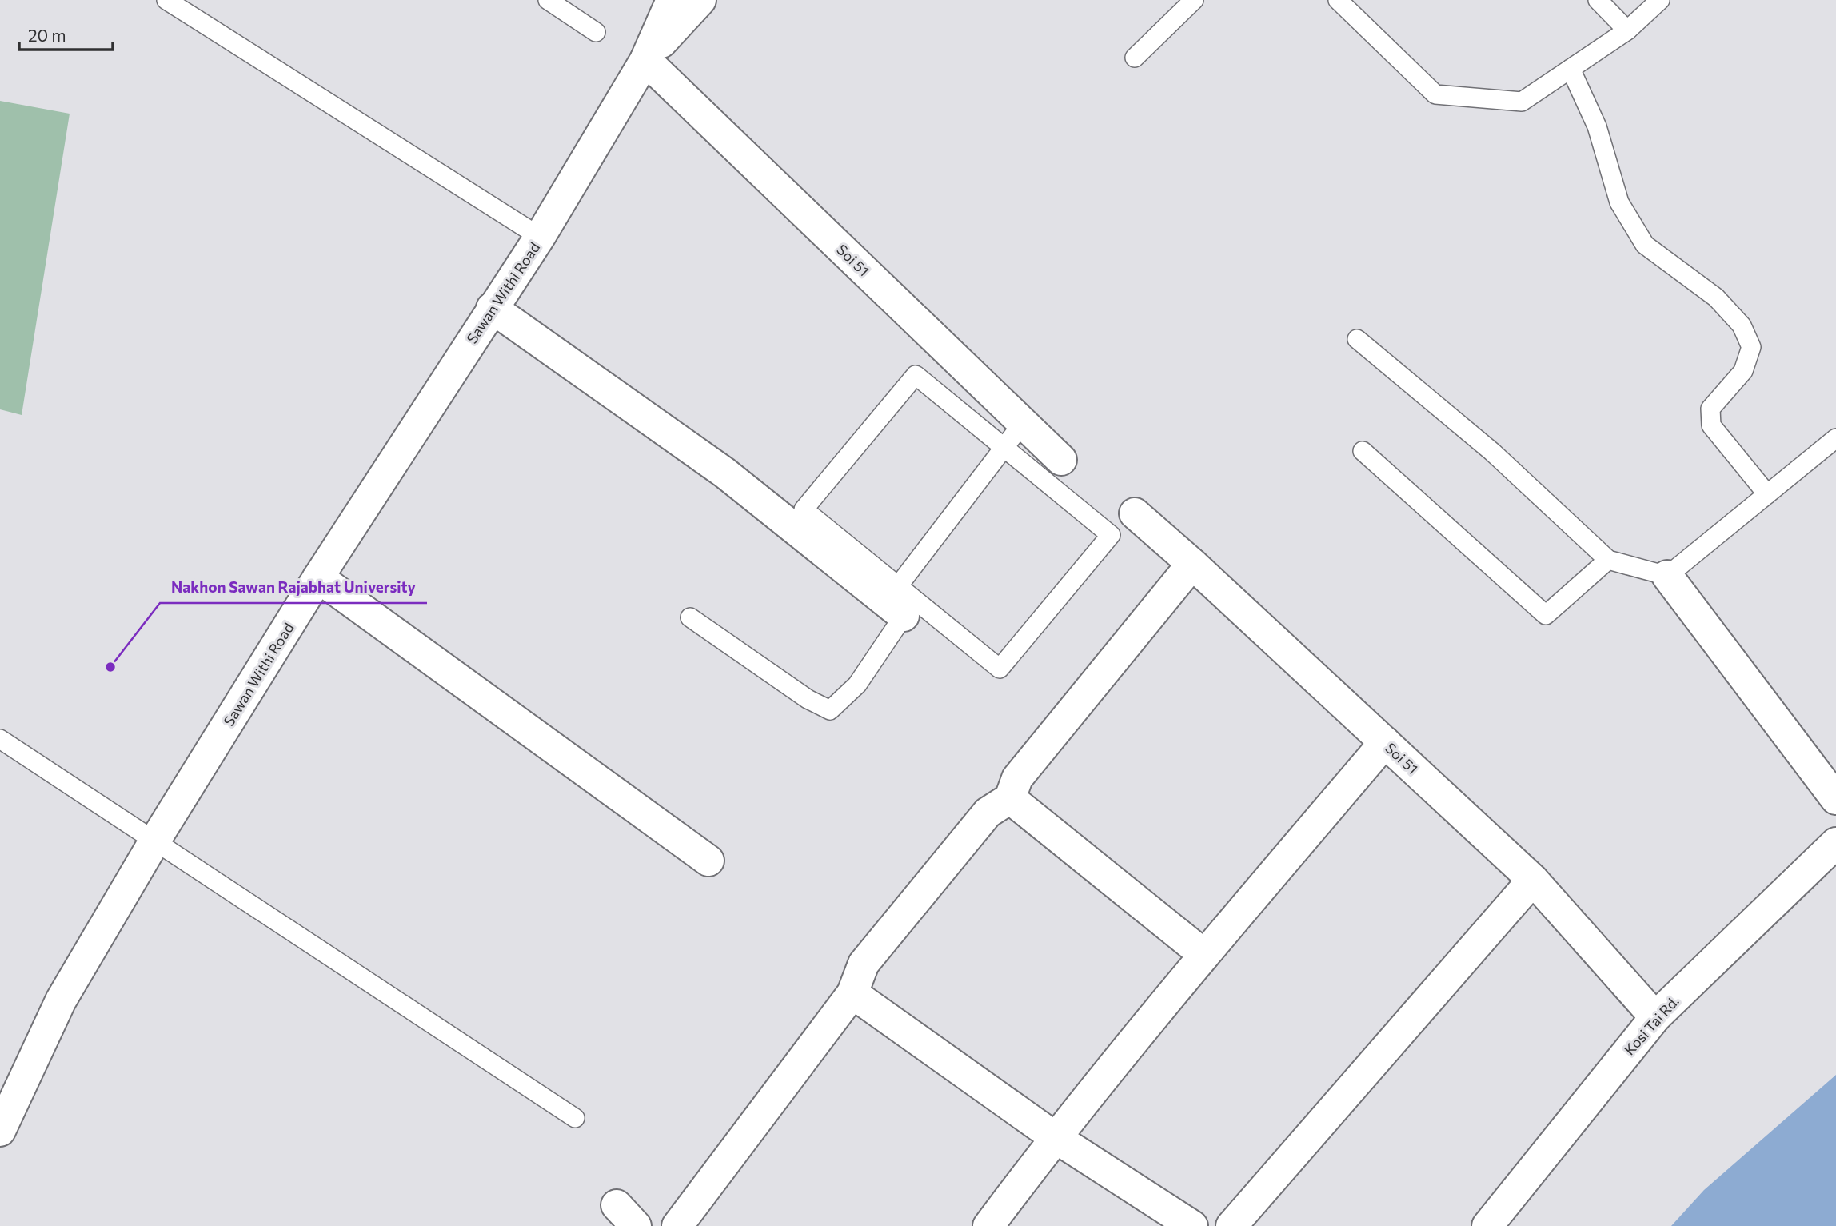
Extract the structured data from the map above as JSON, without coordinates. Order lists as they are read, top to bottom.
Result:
{
  "streets": {
    "street": ["Soi 51", "Sawan Withi Road", "Kosi Tai Rd."]
  },
  "crossings": [
    ["Soi 51", "Sawan Withi Road"],
    ["Soi 51", "Kosi Tai Rd."]
  ],
  "places": ["Nakhon Sawan Rajabhat University"],
  "scale_bar": "20 m"
}
